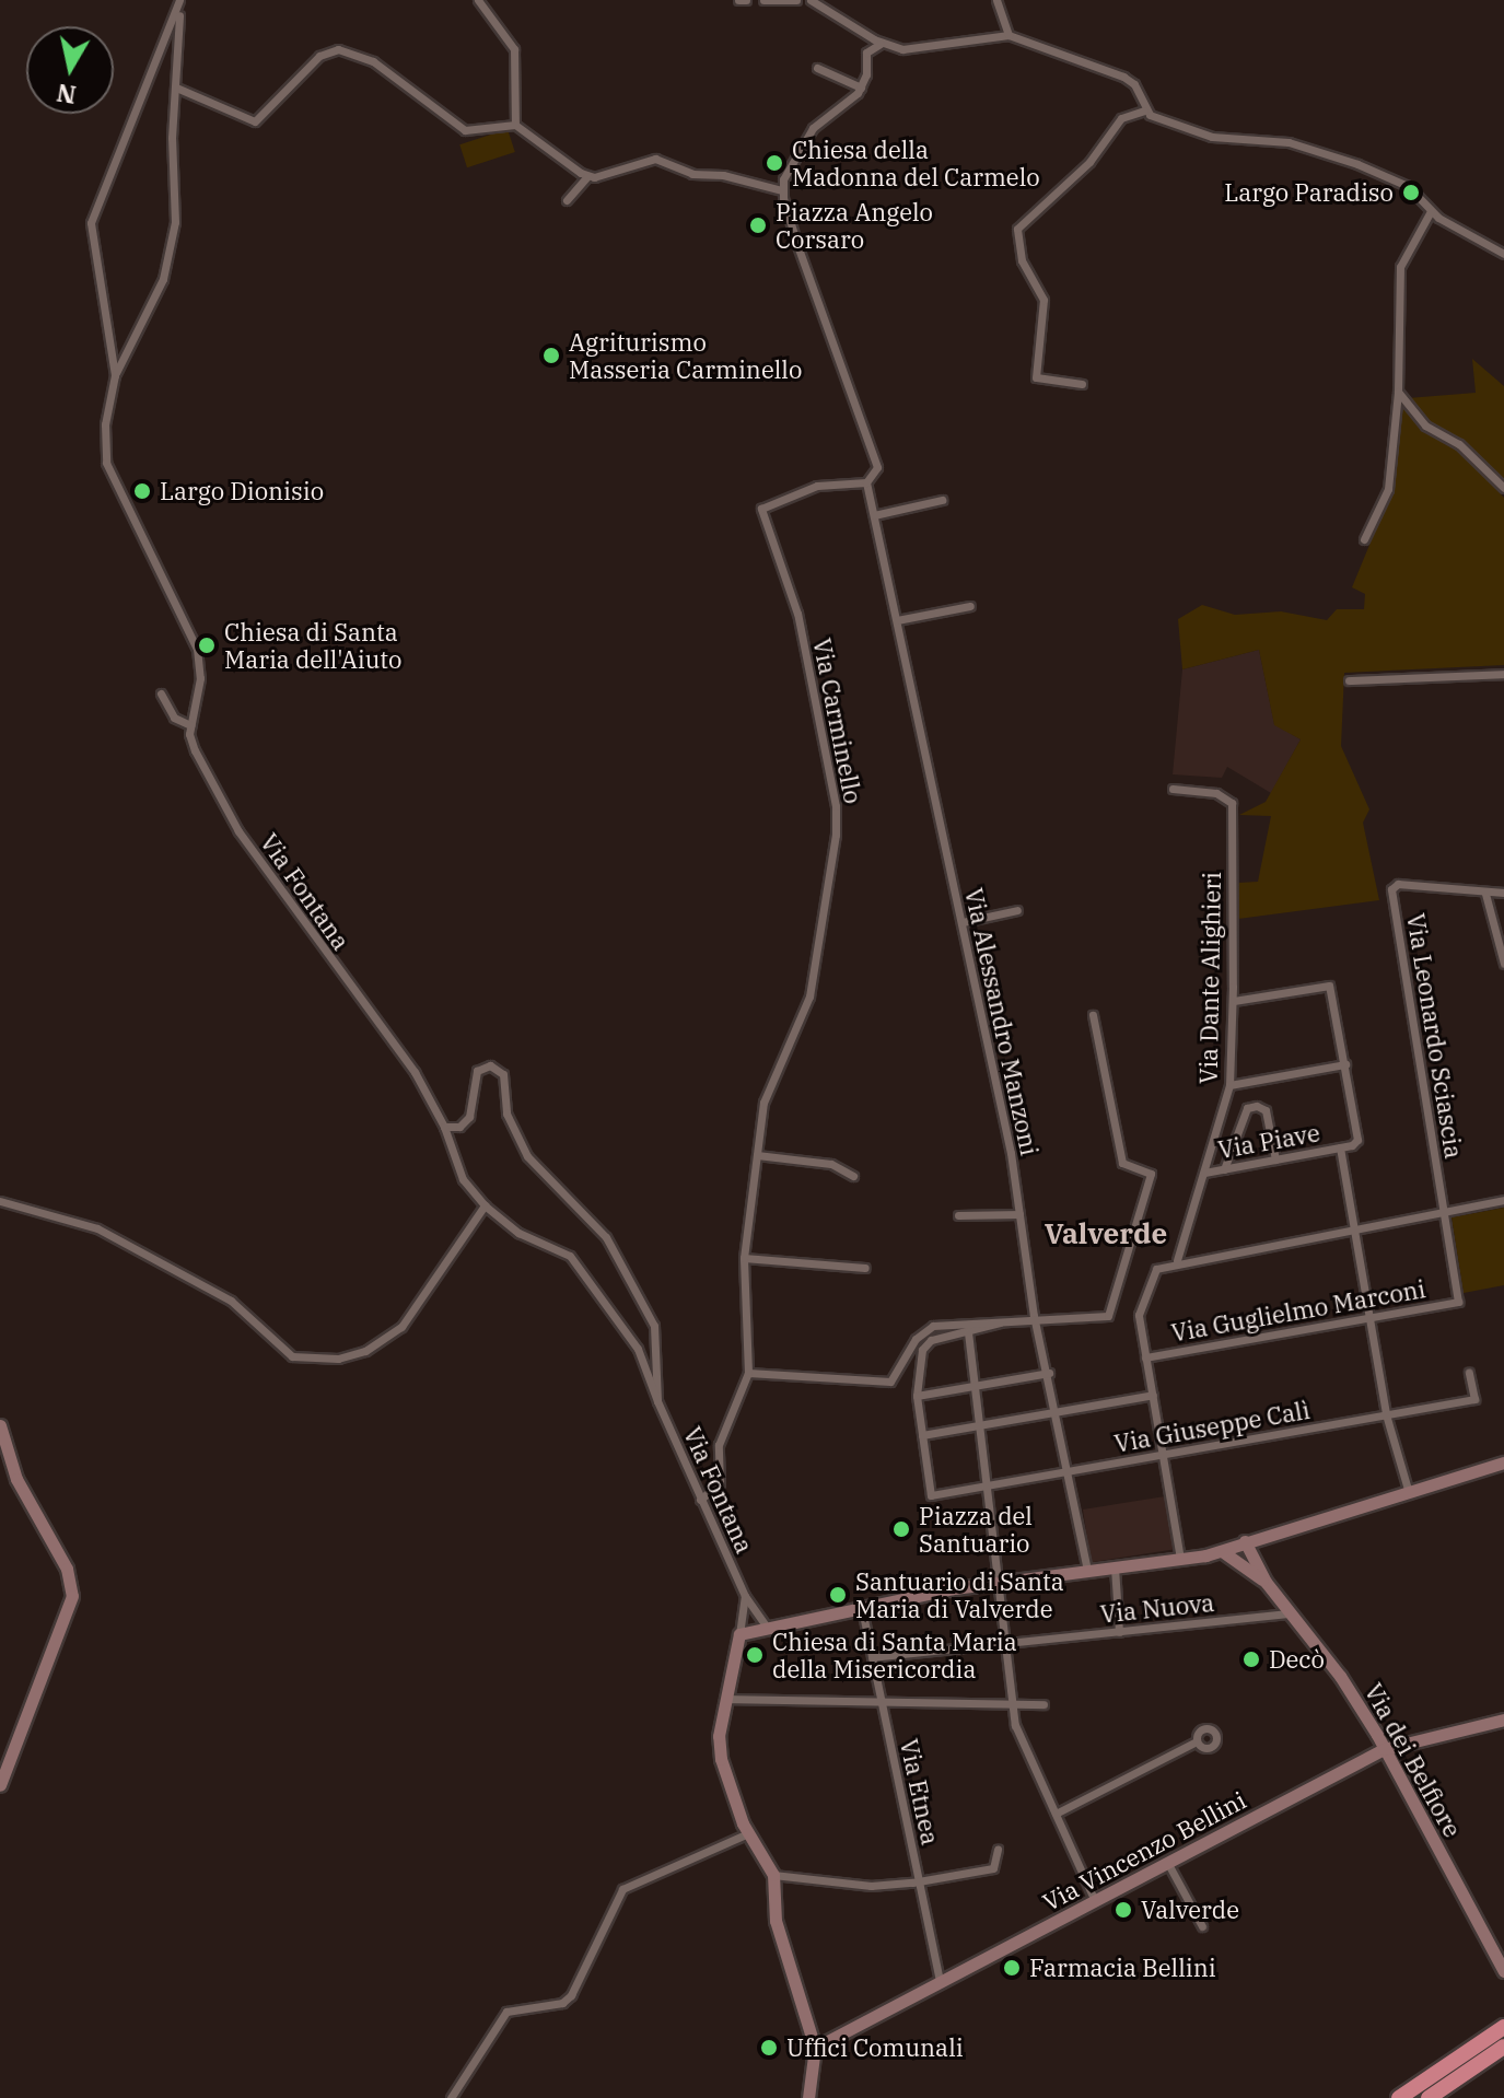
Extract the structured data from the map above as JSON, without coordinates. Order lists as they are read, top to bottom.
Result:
{
  "streets": {
    "street": [
      "Via Carminello",
      "Via Fontana",
      "Via Dante Alighieri",
      "Via Alessandro Manzoni",
      "Via Leonardo Sciascia",
      "Via Piave",
      "Via Guglielmo Marconi",
      "Via Giuseppe Calì",
      "Via Nuova",
      "Via dei Belfiore",
      "Via Etnea",
      "Via Vincenzo Bellini"
    ]
  },
  "crossings": [
    ["Via Carminello", "Via Fontana"],
    ["Via Carminello", "Via Alessandro Manzoni"],
    ["Via Dante Alighieri", "Via Piave"],
    ["Via Alessandro Manzoni", "Via Giuseppe Calì"],
    ["Via Leonardo Sciascia", "Via Guglielmo Marconi"],
    ["Via Nuova", "Via dei Belfiore"],
    ["Via Nuova", "Via Etnea"],
    ["Via dei Belfiore", "Via Vincenzo Bellini"],
    ["Via Etnea", "Via Vincenzo Bellini"]
  ],
  "districts": ["Valverde"],
  "places": [
    "Chiesa della Madonna del Carmelo",
    "Largo Paradiso",
    "Piazza Angelo Corsaro",
    "Agriturismo Masseria Carminello",
    "Largo Dionisio",
    "Chiesa di Santa Maria dell'Aiuto",
    "Piazza del Santuario",
    "Santuario di Santa Maria di Valverde",
    "Chiesa di Santa Maria della Misericordia",
    "Decò",
    "Valverde",
    "Farmacia Bellini",
    "Uffici Comunali"
  ],
  "north": "bottom"
}
